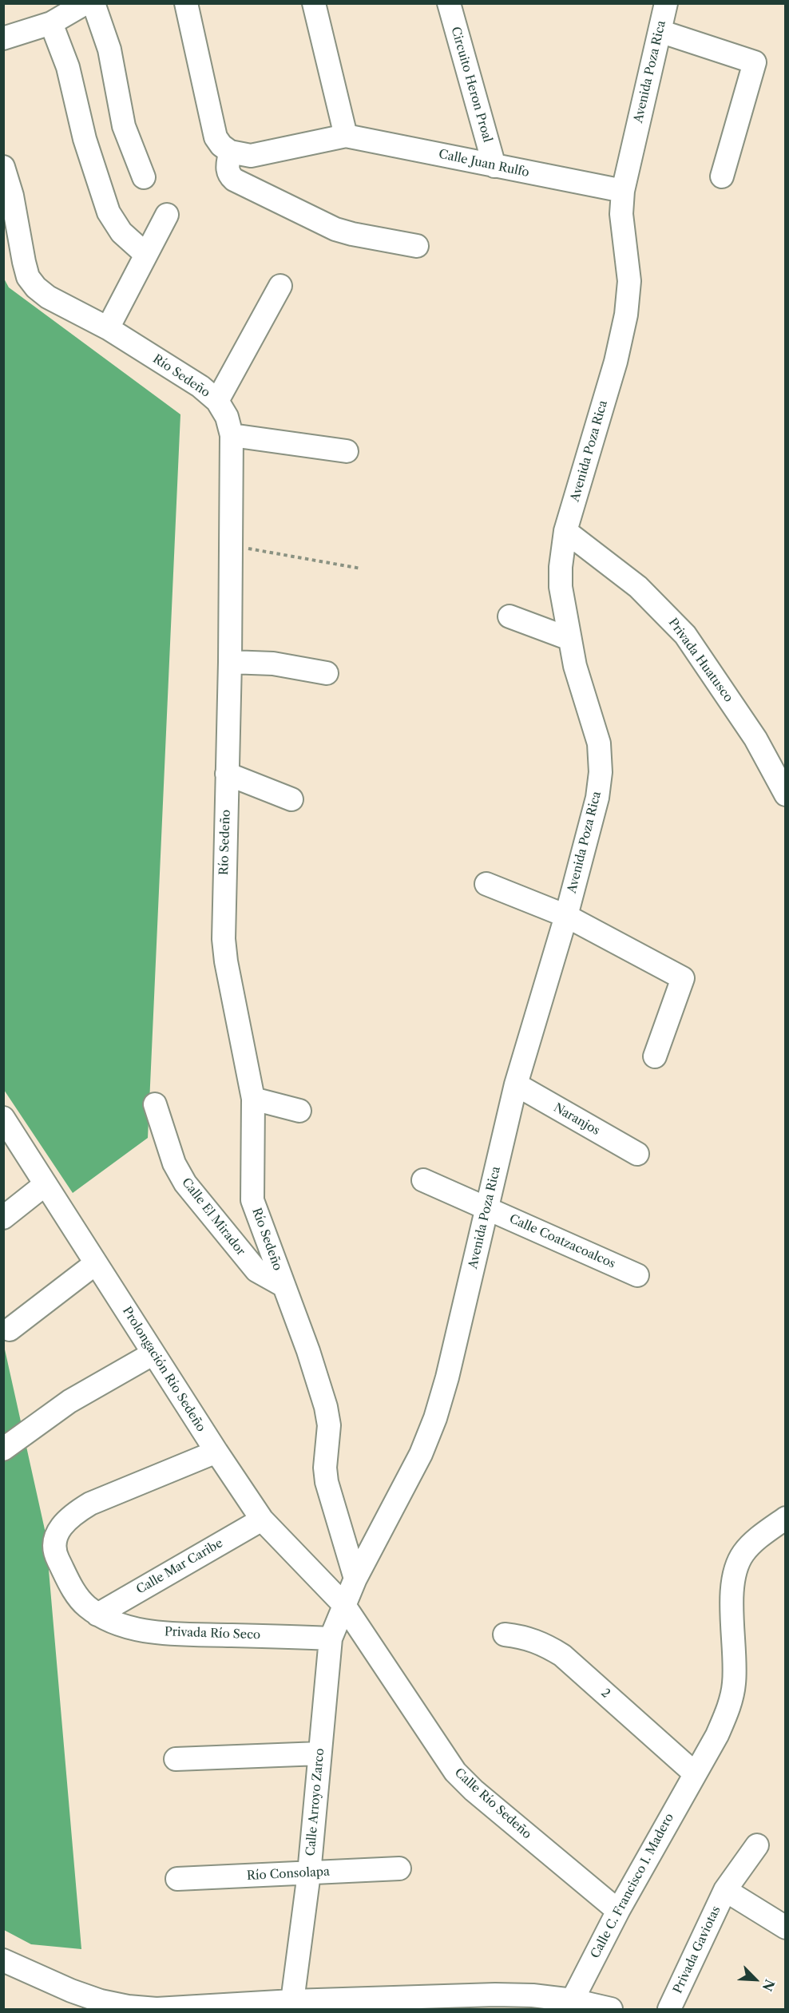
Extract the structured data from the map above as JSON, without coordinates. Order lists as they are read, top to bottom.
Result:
{
  "streets": {
    "street": [
      "Avenida Poza Rica",
      "Circuito Heron Proal",
      "Calle Juan Rulfo",
      "Río Sedeño",
      "Privada Huatusco",
      "Naranjos",
      "Calle El Mirador",
      "Calle Coatzacoalcos",
      "Prolongación Río Sedeño",
      "Calle Mar Caribe",
      "Privada Río Seco",
      "2",
      "Calle Arroyo Zarco",
      "Calle Río Sedeño",
      "Río Consolapa",
      "Calle C. Francisco I. Madero",
      "Privada Gaviotas"
    ]
  },
  "crossings": [
    ["Avenida Poza Rica", "Calle Juan Rulfo"],
    ["Avenida Poza Rica", "Río Sedeño"],
    ["Avenida Poza Rica", "Privada Huatusco"],
    ["Avenida Poza Rica", "Naranjos"],
    ["Avenida Poza Rica", "Calle Coatzacoalcos"],
    ["Circuito Heron Proal", "Calle Juan Rulfo"],
    ["Río Sedeño", "Calle El Mirador"],
    ["Prolongación Río Sedeño", "Calle Mar Caribe"],
    ["Prolongación Río Sedeño", "Calle Arroyo Zarco"],
    ["Prolongación Río Sedeño", "Calle Río Sedeño"],
    ["Calle Mar Caribe", "Privada Río Seco"],
    ["Privada Río Seco", "Calle Arroyo Zarco"],
    ["2", "Calle C. Francisco I. Madero"],
    ["Calle Arroyo Zarco", "Calle Río Sedeño"],
    ["Calle Arroyo Zarco", "Río Consolapa"],
    ["Calle Río Sedeño", "Calle C. Francisco I. Madero"]
  ],
  "north": "bottom right"
}
